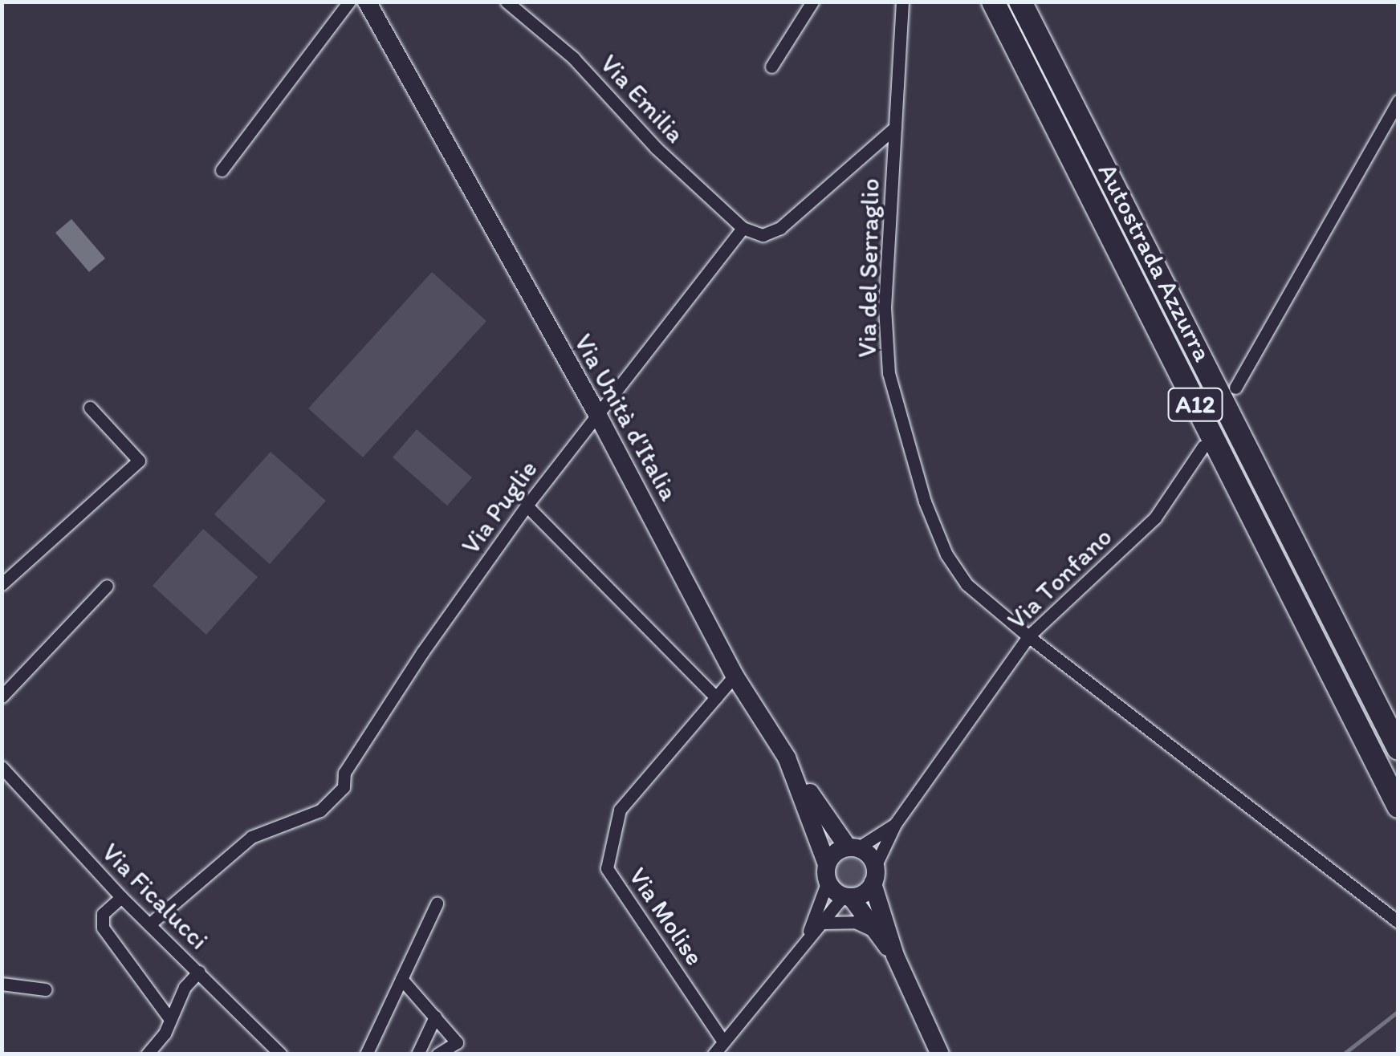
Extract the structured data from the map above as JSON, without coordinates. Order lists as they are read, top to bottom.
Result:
{
  "streets": {
    "highway": ["Autostrada Azzurra", "A12"],
    "main road": ["Via Unità d'Italia"],
    "street": [
      "Via Emilia",
      "Via del Serraglio",
      "Via Puglie",
      "Via Tonfano",
      "Via Ficalucci",
      "Via Molise"
    ]
  },
  "crossings": [
    ["Via Emilia", "Via Puglie"],
    ["Via del Serraglio", "Via Tonfano"],
    ["Via Unità d'Italia", "Via Puglie"],
    ["Via Unità d'Italia", "Via Molise"],
    ["Via Puglie", "Via Ficalucci"]
  ]
}
